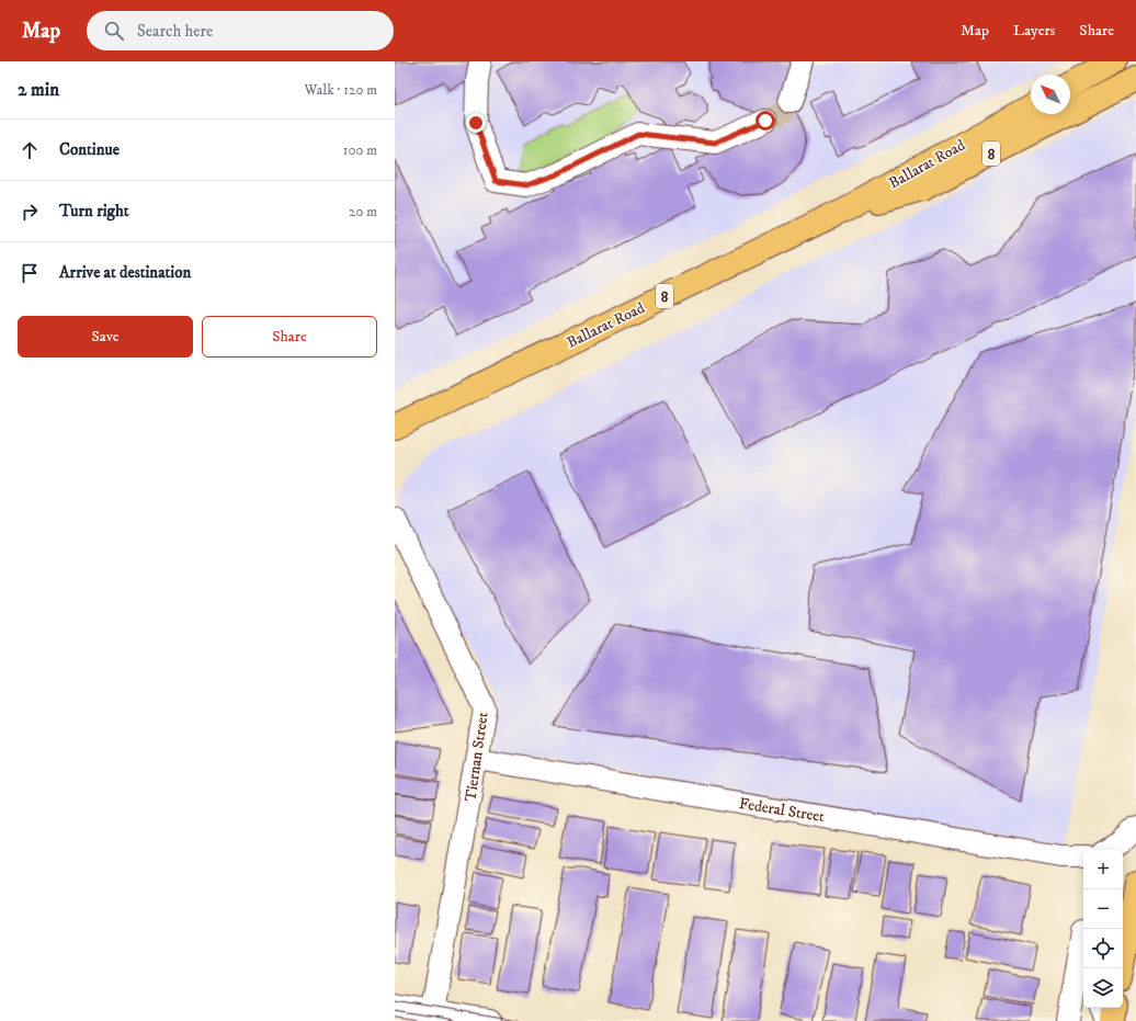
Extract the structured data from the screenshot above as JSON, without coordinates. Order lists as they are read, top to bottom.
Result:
{
  "streets": {
    "highway": ["8", "Ballarat Road"],
    "street": ["Tiernan Street", "Federal Street"]
  },
  "crossings": [
    ["Tiernan Street", "Federal Street"]
  ],
  "north": "top left",
  "page": {
    "header": "Map",
    "search": "Search here",
    "nav": ["Map", "Layers", "Share"],
    "heading": ["2 min", "Walk · 120 m"],
    "list": [
      ["Continue", "100 m"],
      ["Turn right", "20 m"],
      "Arrive at destination"
    ],
    "buttons": ["Save", "Share"],
    "map_buttons": ["+", "−"]
  }
}
